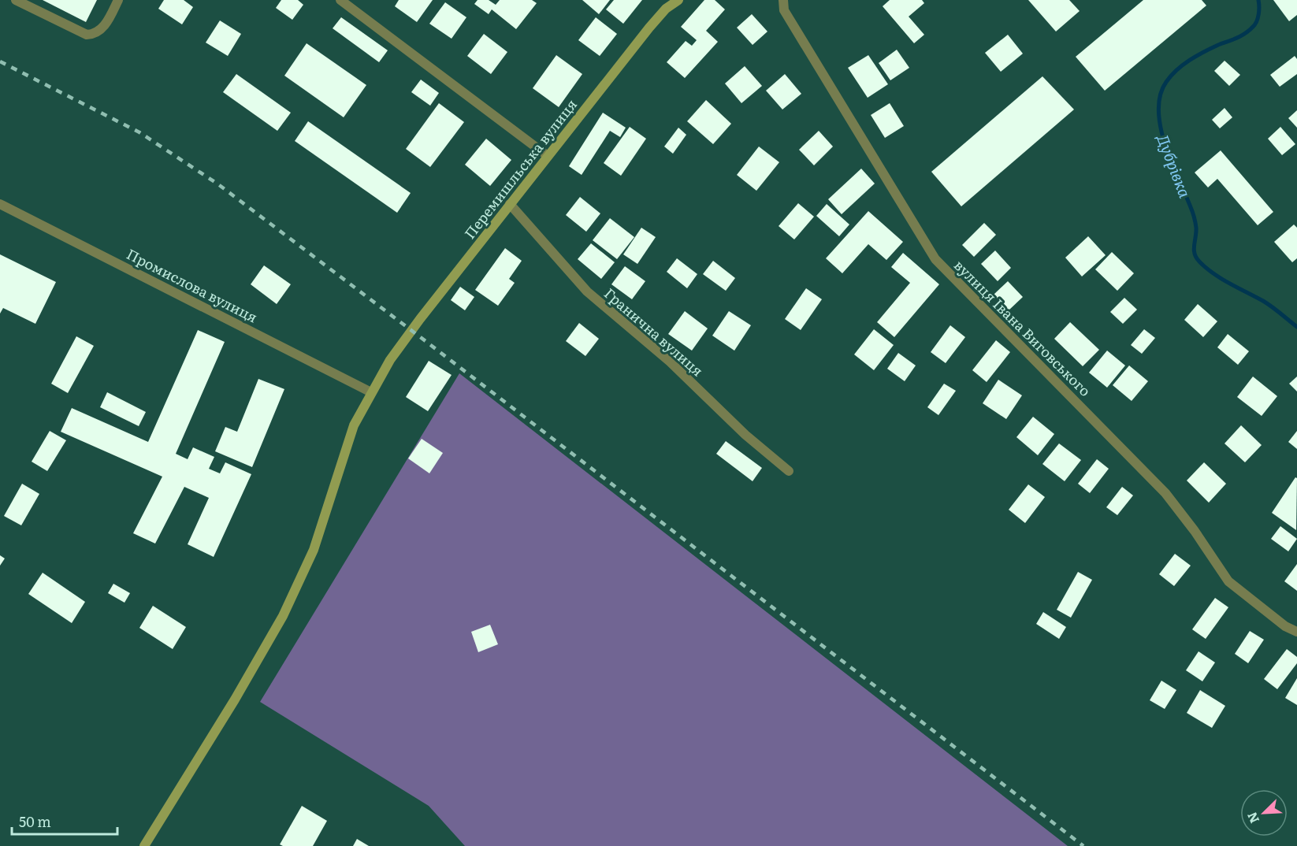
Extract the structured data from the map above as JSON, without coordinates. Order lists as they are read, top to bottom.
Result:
{
  "streets": {
    "main road": ["Перемишльська вулиця"],
    "street": ["Промислова вулиця", "вулиця Івана Виговського", "Гранична вулиця"]
  },
  "crossings": [
    ["Перемишльська вулиця", "Промислова вулиця"],
    ["Перемишльська вулиця", "Гранична вулиця"]
  ],
  "water": ["Дубрівка"],
  "scale_bar": "50 m",
  "north": "bottom left"
}
